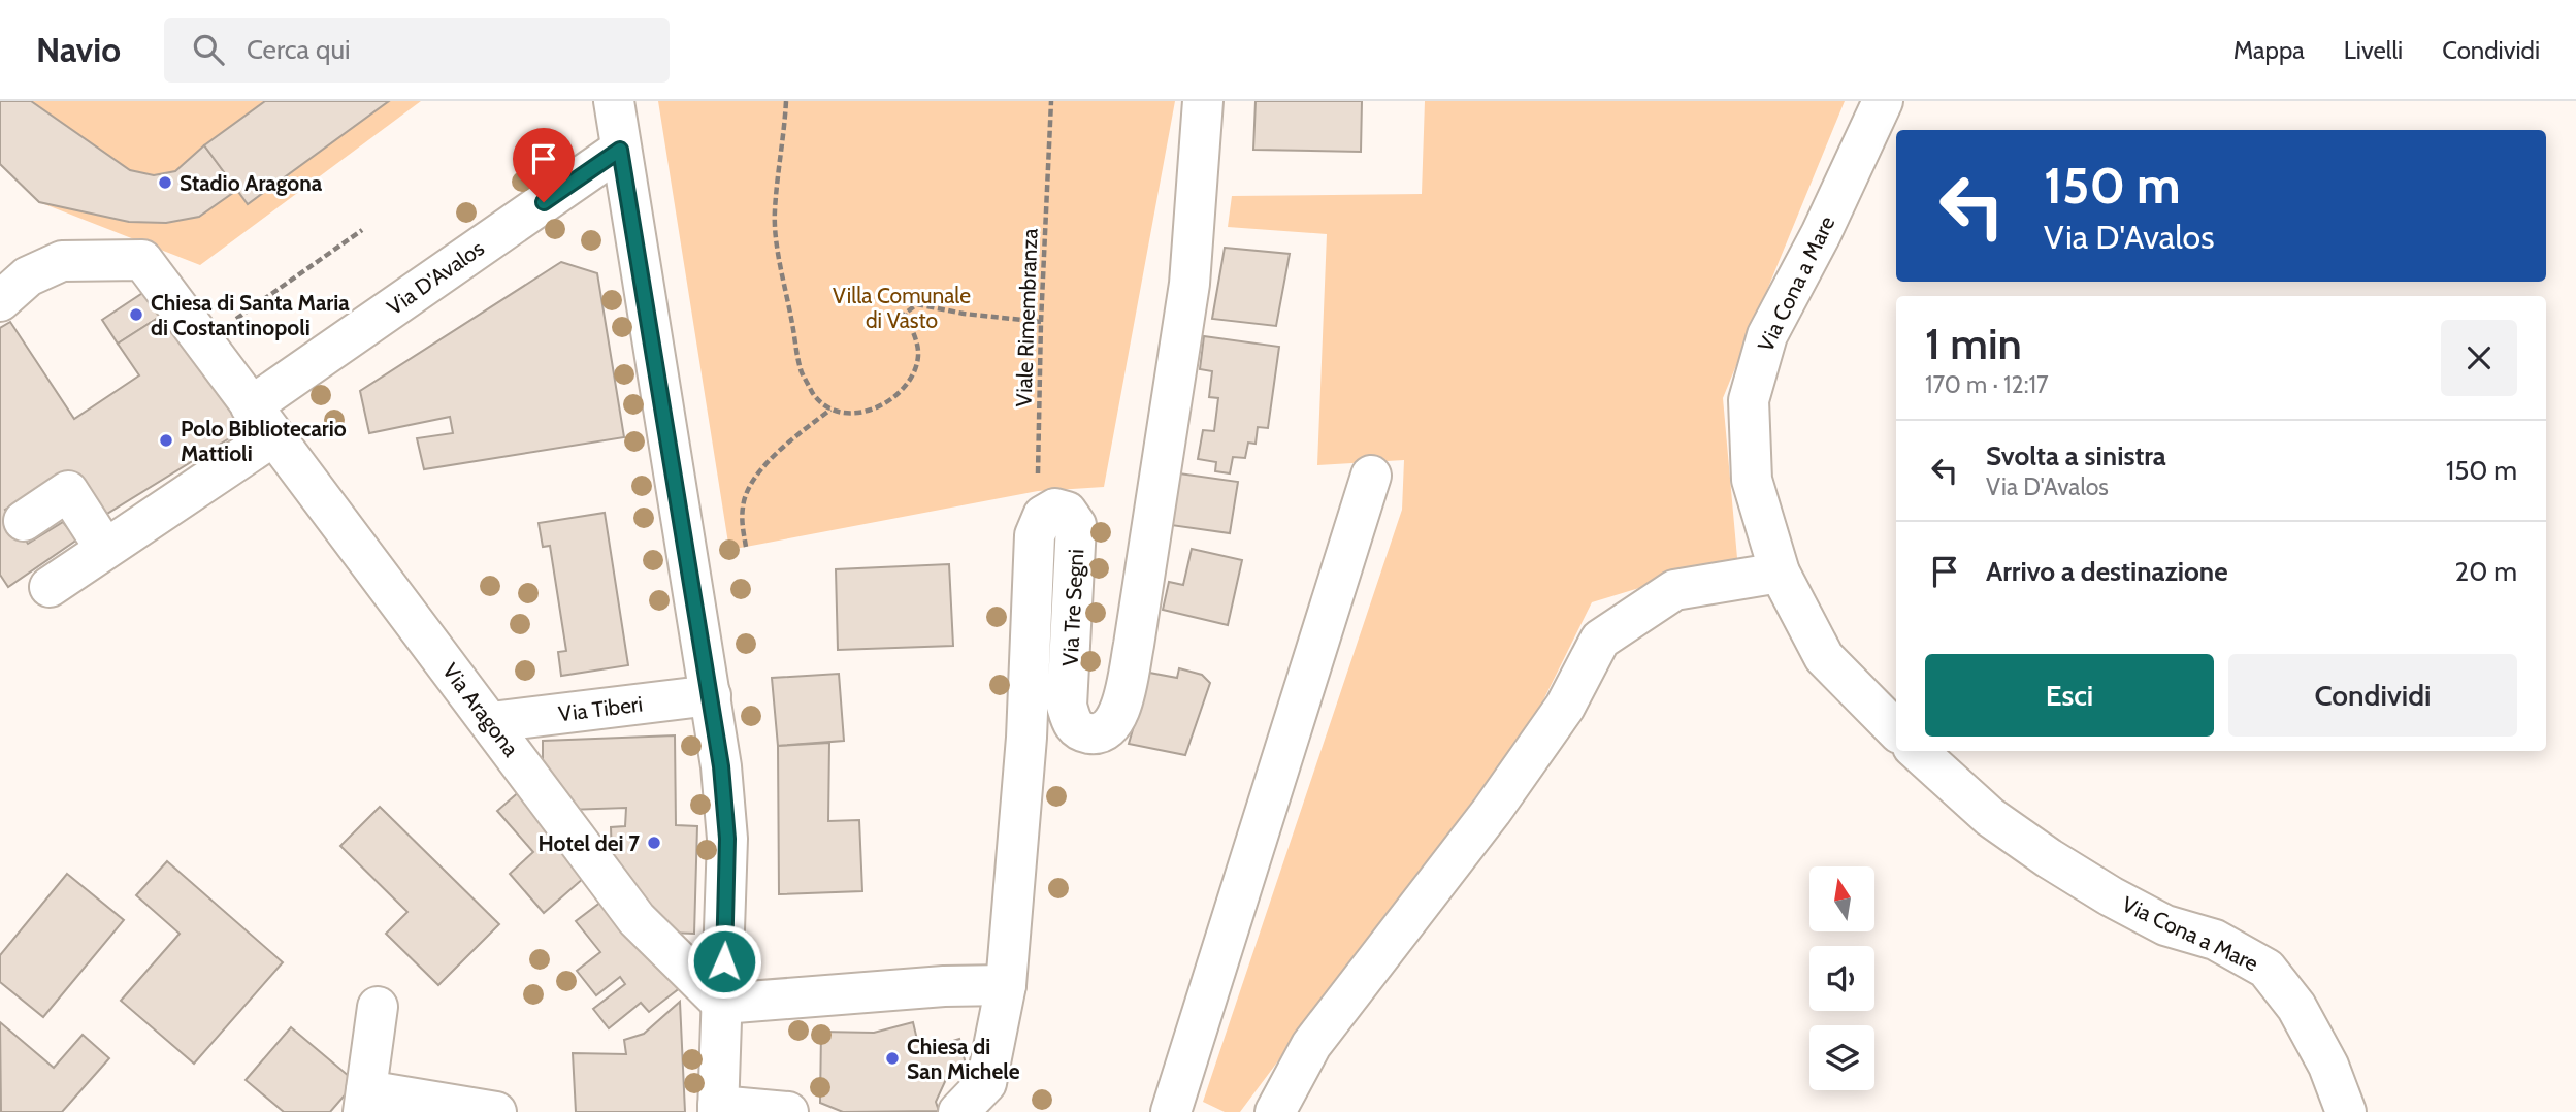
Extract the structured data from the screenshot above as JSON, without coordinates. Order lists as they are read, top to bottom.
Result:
{
  "streets": {
    "street": [
      "Via D'Avalos",
      "Via Cona a Mare",
      "Via Tre Segni",
      "Via Tiberi",
      "Via Aragona"
    ],
    "path": ["Viale Rimembranza"]
  },
  "crossings": [
    ["Via D'Avalos", "Via Aragona"],
    ["Via Tiberi", "Via Aragona"]
  ],
  "parks": ["Villa Comunale di Vasto"],
  "places": [
    "Stadio Aragona",
    "Chiesa di Santa Maria di Costantinopoli",
    "Polo Bibliotecario Mattioli",
    "Hotel dei 7",
    "Chiesa di San Michele"
  ],
  "north": "top",
  "page": {
    "header": "Navio",
    "search": "Cerca qui",
    "nav": ["Mappa", "Livelli", "Condividi"],
    "turn": ["150 m", "Via D'Avalos"],
    "heading": ["1 min", "170 m · 12:17"],
    "list": [
      {
        "name": "Svolta a sinistra",
        "note": "Via D'Avalos",
        "value": "150 m"
      },
      {
        "name": "Arrivo a destinazione",
        "value": "20 m"
      }
    ],
    "buttons": ["Esci", "Condividi"]
  }
}
